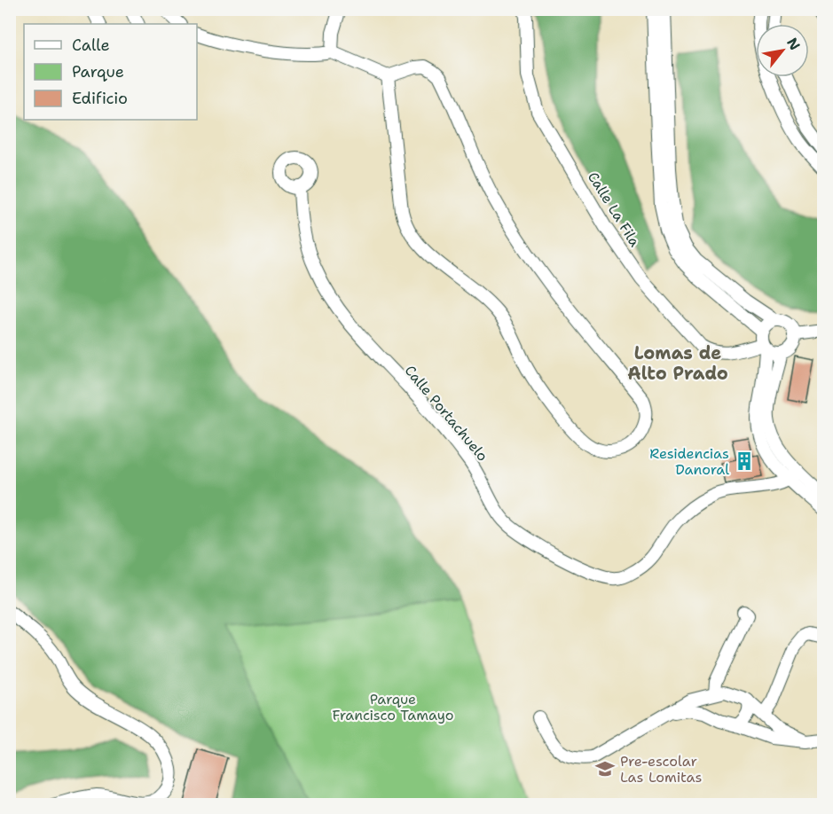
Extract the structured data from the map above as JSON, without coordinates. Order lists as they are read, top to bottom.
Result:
{
  "streets": {
    "street": ["Calle La Fila", "Calle Portachuelo"]
  },
  "districts": ["Lomas de Alto Prado"],
  "parks": ["Parque Francisco Tamayo"],
  "places": {
    "building": ["Residencias Danoral"],
    "school or university": ["Pre-escolar Las Lomitas"]
  },
  "legend": ["Calle", "Parque", "Edificio"],
  "north": "top right"
}
